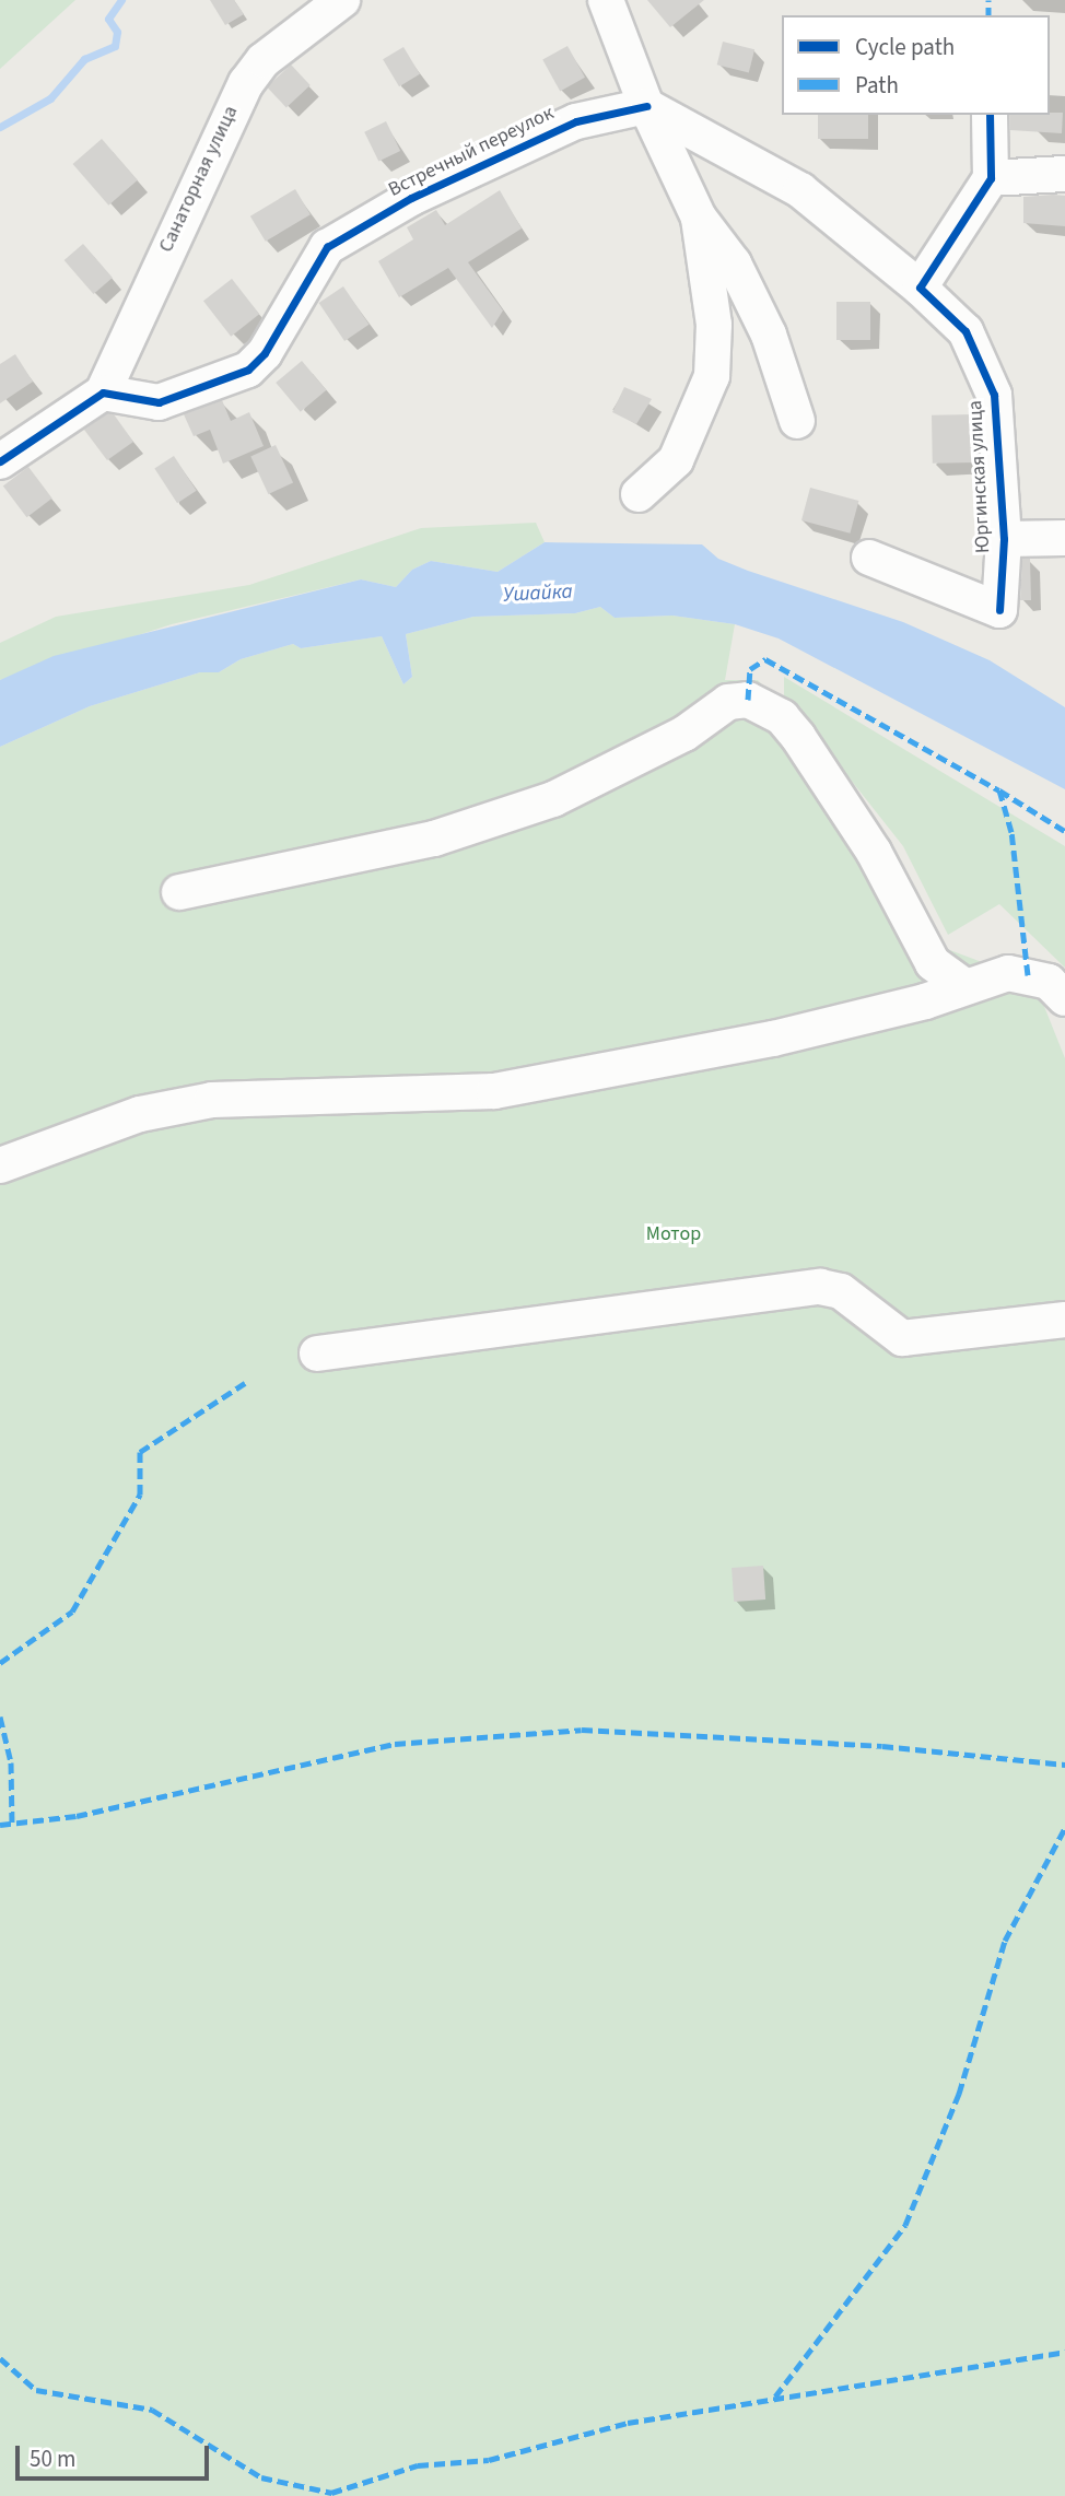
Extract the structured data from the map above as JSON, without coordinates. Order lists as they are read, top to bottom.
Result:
{
  "streets": {
    "street": ["Встречный переулок", "Санаторная улица", "Юргинская улица"]
  },
  "crossings": [
    ["Встречный переулок", "Санаторная улица"],
    ["Встречный переулок", "Юргинская улица"]
  ],
  "water": ["Ушайка"],
  "parks": ["Мотор"],
  "legend": ["Cycle path", "Path"],
  "scale_bar": "50 m"
}
